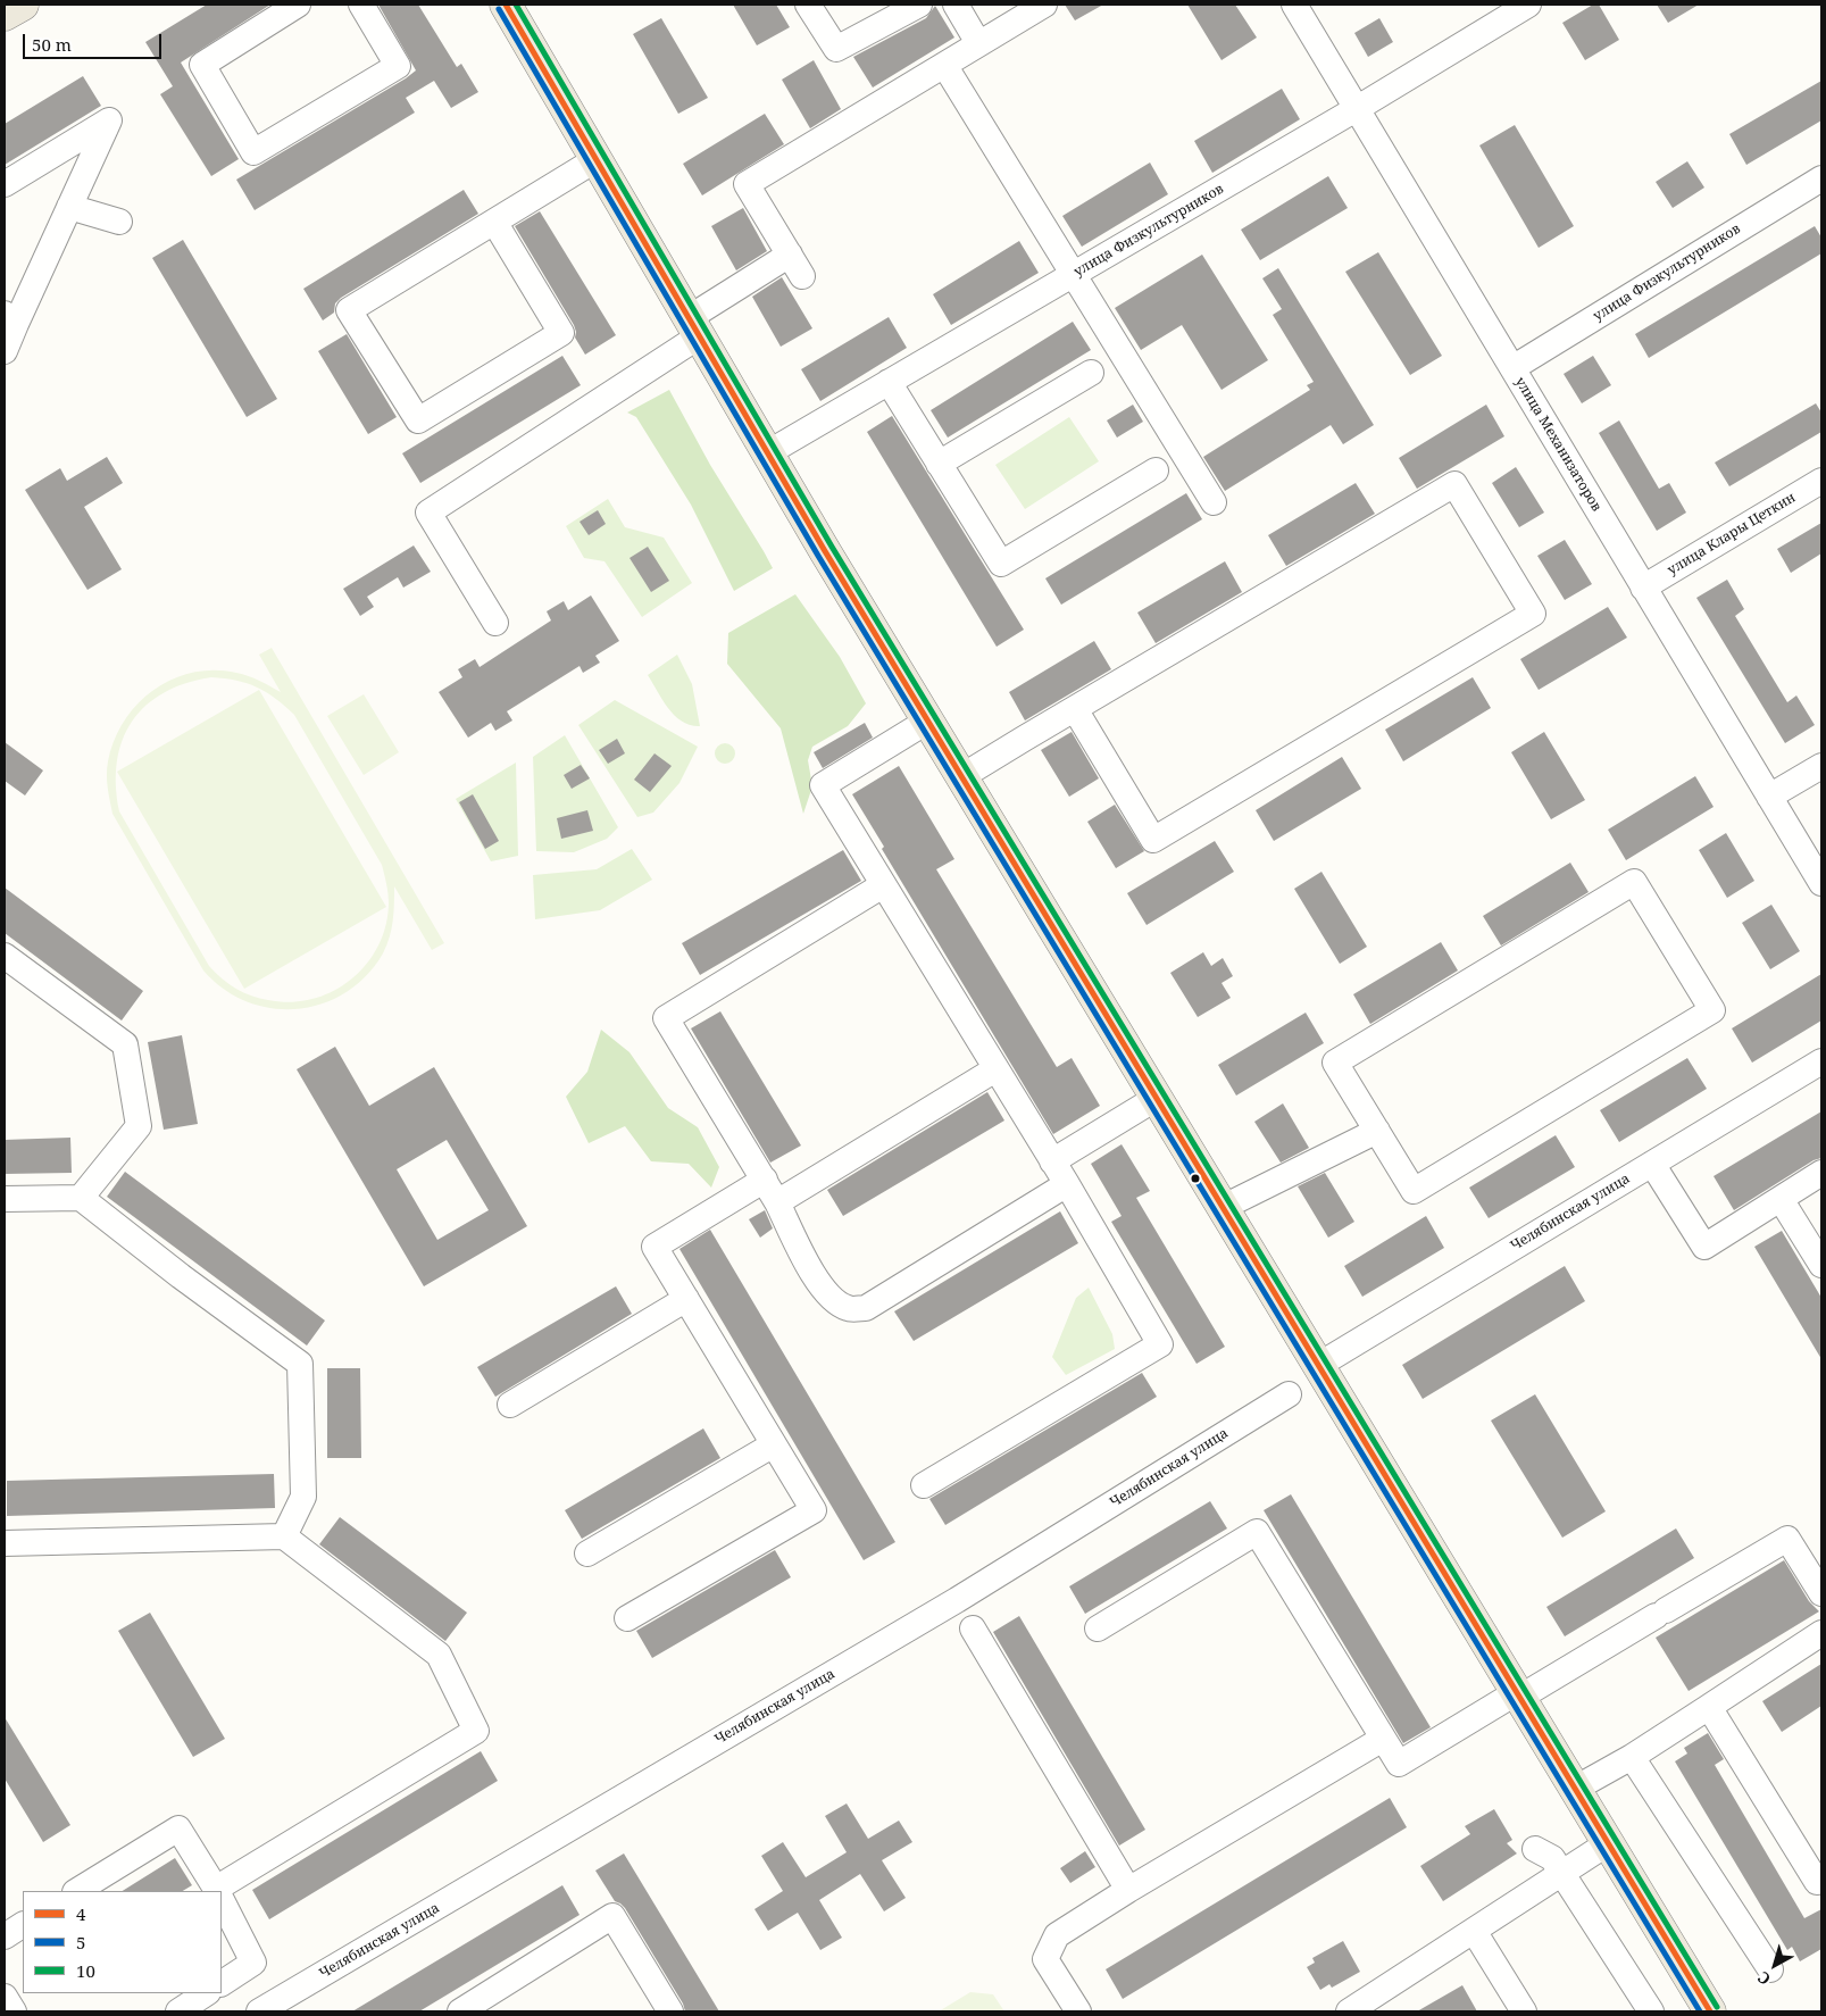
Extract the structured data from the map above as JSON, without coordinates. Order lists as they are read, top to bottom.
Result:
{
  "streets": {
    "street": [
      "улица Физкультурников",
      "улица Механизаторов",
      "улица Клары Цеткин",
      "Челябинская улица"
    ]
  },
  "crossings": [
    ["улица Физкультурников", "улица Механизаторов"],
    ["улица Механизаторов", "улица Клары Цеткин"]
  ],
  "lines": ["transit line 4", "transit line 10", "transit line 5"],
  "legend": ["4", "5", "10"],
  "scale_bar": "50 m",
  "north": "bottom left"
}
